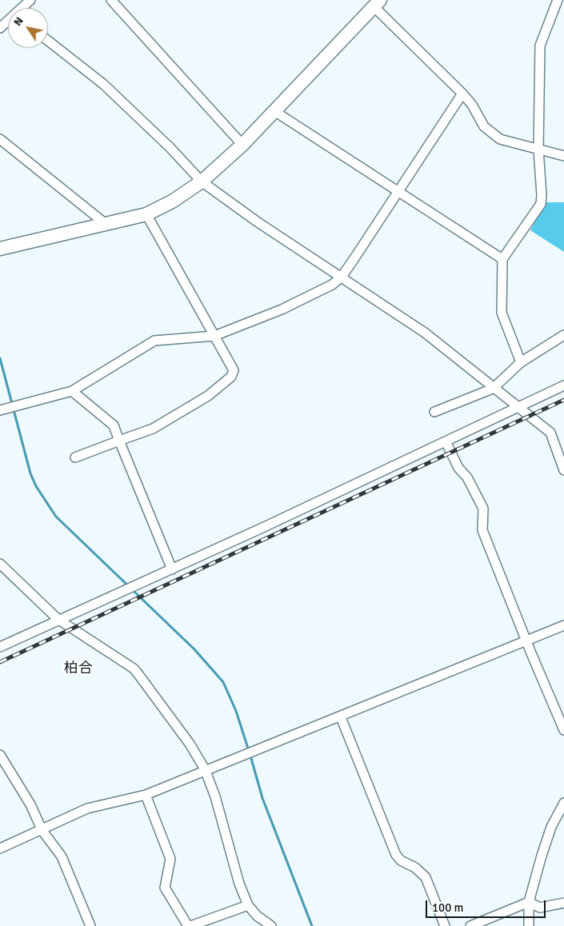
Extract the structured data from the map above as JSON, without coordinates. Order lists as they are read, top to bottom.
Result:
{
  "districts": ["柏合"],
  "scale_bar": "100 m",
  "north": "top left"
}
